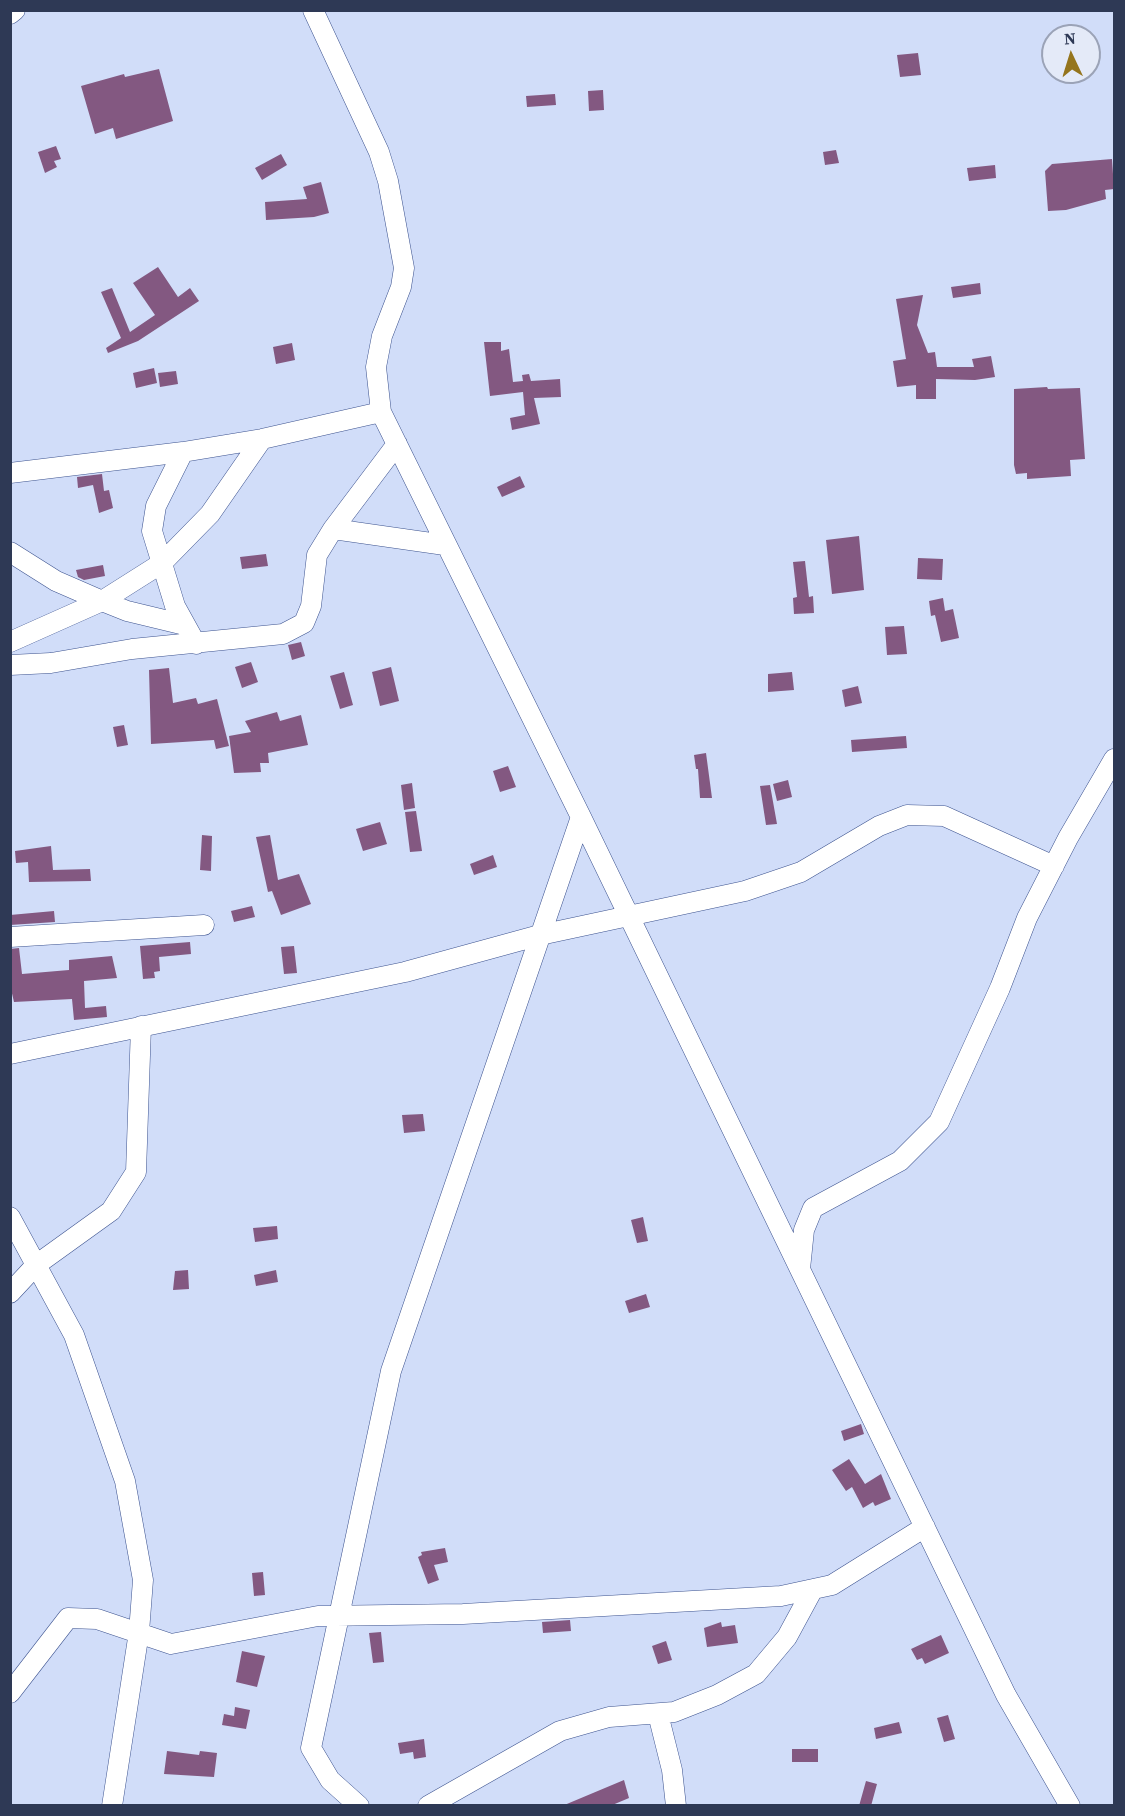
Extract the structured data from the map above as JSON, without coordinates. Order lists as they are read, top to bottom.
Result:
{
  "north": "top"
}
